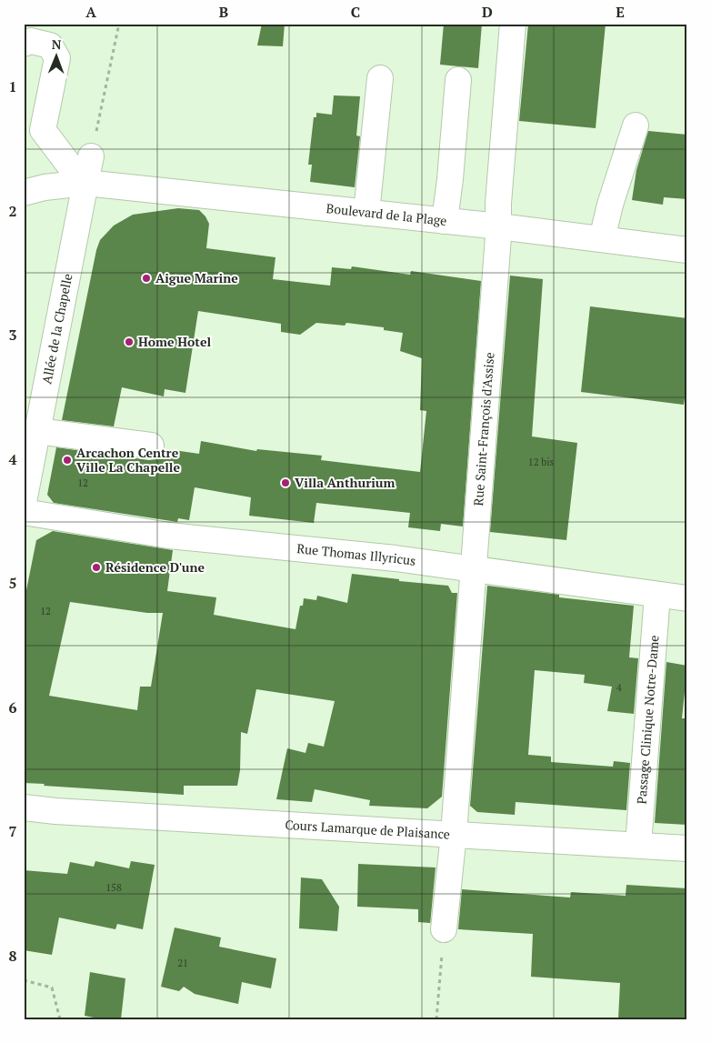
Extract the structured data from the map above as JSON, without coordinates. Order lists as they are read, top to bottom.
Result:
{
  "streets": {
    "street": [
      "Boulevard de la Plage",
      "Allée de la Chapelle",
      "Rue Saint-François d'Assise",
      "Rue Thomas Illyricus",
      "Passage Clinique Notre-Dame",
      "Cours Lamarque de Plaisance"
    ]
  },
  "crossings": [
    ["Boulevard de la Plage", "Allée de la Chapelle"],
    ["Boulevard de la Plage", "Rue Saint-François d'Assise"],
    ["Rue Saint-François d'Assise", "Rue Thomas Illyricus"],
    ["Rue Saint-François d'Assise", "Cours Lamarque de Plaisance"],
    ["Rue Thomas Illyricus", "Passage Clinique Notre-Dame"],
    ["Passage Clinique Notre-Dame", "Cours Lamarque de Plaisance"]
  ],
  "places": [
    "Aigue Marine",
    "Home Hotel",
    "Arcachon Centre Ville La Chapelle",
    "Villa Anthurium",
    "Résidence D'une"
  ],
  "house_numbers": [
    "12 bis",
    "12",
    "12",
    "4",
    "158",
    "21"
  ],
  "north": "top",
  "grid": {
    "columns": [
      "A",
      "B",
      "C",
      "D",
      "E"
    ],
    "rows": [
      "1",
      "2",
      "3",
      "4",
      "5",
      "6",
      "7",
      "8"
    ]
  }
}
